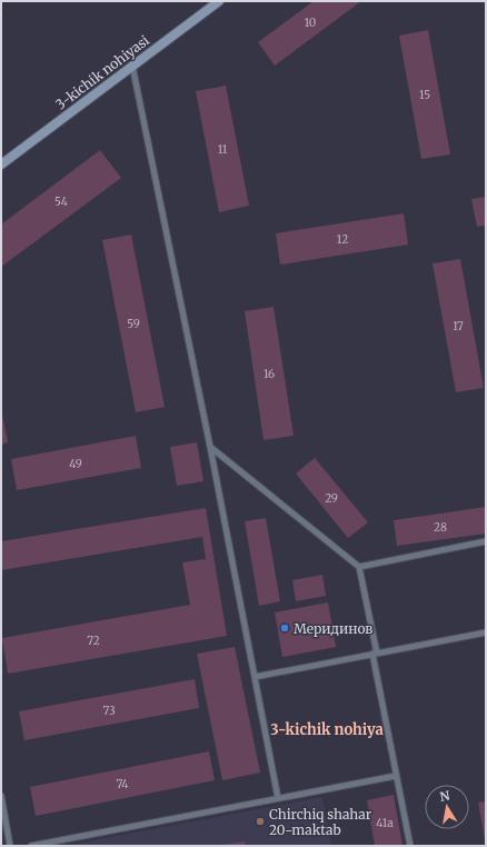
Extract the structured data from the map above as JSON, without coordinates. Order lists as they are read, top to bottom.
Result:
{
  "streets": {
    "street": ["3-kichik nohiyasi"]
  },
  "districts": ["3-kichik nohiya"],
  "places": ["Меридинов", "Chirchiq shahar 20-maktab"],
  "house_numbers": [
    "10",
    "15",
    "11",
    "54",
    "12",
    "59",
    "17",
    "16",
    "49",
    "29",
    "28",
    "72",
    "73",
    "74",
    "41a"
  ],
  "north": "top"
}
